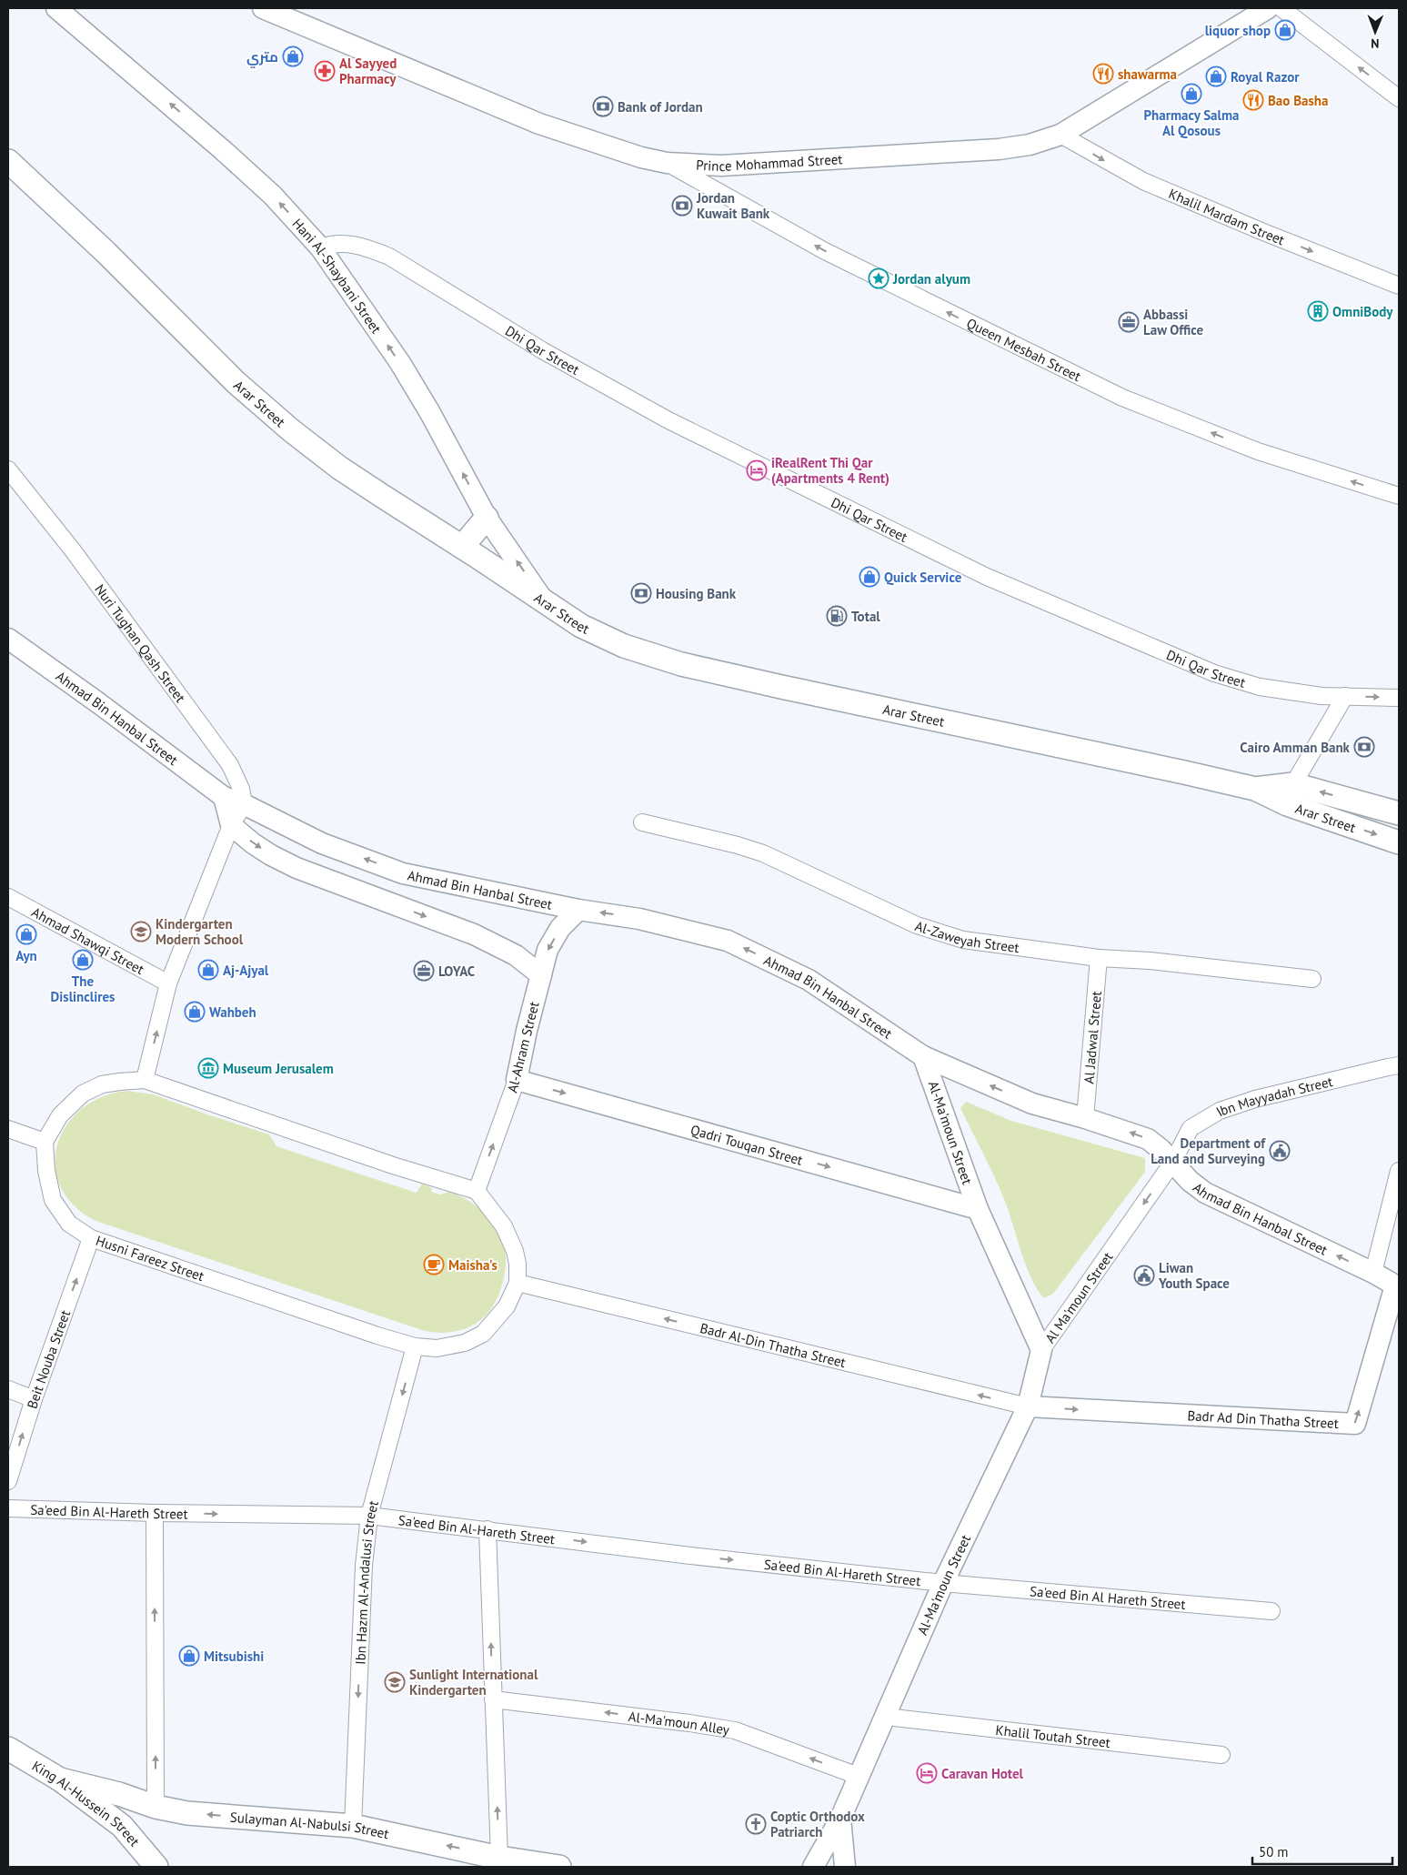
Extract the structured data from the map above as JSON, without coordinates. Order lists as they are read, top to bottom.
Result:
{
  "streets": {
    "main road": ["Arar Street", "King Al-Hussein Street", "Sulayman Al-Nabulsi Street"],
    "street": [
      "Prince Mohammad Street",
      "Khalil Mardam Street",
      "Hani Al-Shaybani Street",
      "Dhi Qar Street",
      "Queen Mesbah Street",
      "Nuri Tughan Qash Street",
      "Ahmad Bin Hanbal Street",
      "Al-Zaweyah Street",
      "Ahmad Shawqi Street",
      "Al Jadwal Street",
      "Al-Ahram Street",
      "Ibn Mayyadah Street",
      "Al-Ma'moun Street",
      "Qadri Touqan Street",
      "Husni Fareez Street",
      "Al Ma'moun Street",
      "Badr Al-Din Thatha Street",
      "Beit Nouba Street",
      "Badr Ad Din Thatha Street",
      "Sa'eed Bin Al-Hareth Street",
      "Ibn Hazm Al-Andalusi Street",
      "Sa'eed Bin Al Hareth Street",
      "Al-Ma'moun Alley",
      "Khalil Toutah Street"
    ]
  },
  "crossings": [
    ["Prince Mohammad Street", "Khalil Mardam Street"],
    ["Prince Mohammad Street", "Queen Mesbah Street"],
    ["Hani Al-Shaybani Street", "Dhi Qar Street"],
    ["Hani Al-Shaybani Street", "Arar Street"],
    ["Nuri Tughan Qash Street", "Ahmad Bin Hanbal Street"],
    ["Ahmad Bin Hanbal Street", "Al Jadwal Street"],
    ["Ahmad Bin Hanbal Street", "Al-Ahram Street"],
    ["Ahmad Bin Hanbal Street", "Ibn Mayyadah Street"],
    ["Ahmad Bin Hanbal Street", "Al-Ma'moun Street"],
    ["Ahmad Bin Hanbal Street", "Al Ma'moun Street"],
    ["Ahmad Bin Hanbal Street", "Badr Ad Din Thatha Street"],
    ["Al-Zaweyah Street", "Al Jadwal Street"],
    ["Al-Ahram Street", "Qadri Touqan Street"],
    ["Al-Ahram Street", "Husni Fareez Street"],
    ["Ibn Mayyadah Street", "Al Ma'moun Street"],
    ["Al-Ma'moun Street", "Qadri Touqan Street"],
    ["Al-Ma'moun Street", "Al Ma'moun Street"],
    ["Al-Ma'moun Street", "Badr Al-Din Thatha Street"],
    ["Al-Ma'moun Street", "Badr Ad Din Thatha Street"],
    ["Al-Ma'moun Street", "Sa'eed Bin Al-Hareth Street"],
    ["Al-Ma'moun Street", "Sa'eed Bin Al Hareth Street"],
    ["Al-Ma'moun Street", "Al-Ma'moun Alley"],
    ["Al-Ma'moun Street", "Khalil Toutah Street"],
    ["Qadri Touqan Street", "Al Ma'moun Street"],
    ["Husni Fareez Street", "Badr Al-Din Thatha Street"],
    ["Husni Fareez Street", "Beit Nouba Street"],
    ["Husni Fareez Street", "Ibn Hazm Al-Andalusi Street"],
    ["Badr Al-Din Thatha Street", "Badr Ad Din Thatha Street"],
    ["Sa'eed Bin Al-Hareth Street", "Ibn Hazm Al-Andalusi Street"],
    ["Sa'eed Bin Al-Hareth Street", "Sa'eed Bin Al Hareth Street"],
    ["Ibn Hazm Al-Andalusi Street", "Sulayman Al-Nabulsi Street"],
    ["King Al-Hussein Street", "Sulayman Al-Nabulsi Street"]
  ],
  "one_way": [
    "Khalil Mardam Street",
    "Hani Al-Shaybani Street",
    "Queen Mesbah Street",
    "Ahmad Bin Hanbal Street",
    "Qadri Touqan Street",
    "Al Ma'moun Street",
    "Badr Al-Din Thatha Street",
    "Beit Nouba Street",
    "Badr Ad Din Thatha Street",
    "Sa'eed Bin Al-Hareth Street",
    "Al-Ma'moun Alley",
    "Sulayman Al-Nabulsi Street"
  ],
  "places": {
    "shop": [
      "liquor shop",
      "متري",
      "Royal Razor",
      "Pharmacy Salma Al Qosous",
      "Quick Service",
      "Ayn",
      "The Dislinclires",
      "Aj-Ajyal",
      "Wahbeh",
      "Mitsubishi"
    ],
    "pharmacy": ["Al Sayyed Pharmacy"],
    "restaurant": ["shawarma", "Bao Basha"],
    "bank": [
      "Bank of Jordan",
      "Jordan Kuwait Bank",
      "Housing Bank",
      "Cairo Amman Bank"
    ],
    "place": ["Jordan alyum"],
    "building": ["OmniBody"],
    "office": ["Abbassi Law Office", "LOYAC"],
    "hotel": ["iRealRent Thi Qar (Apartments 4 Rent)", "Caravan Hotel"],
    "fuel station": ["Total"],
    "school or university": ["Kindergarten Modern School", "Sunlight International Kindergarten"],
    "museum": ["Museum Jerusalem"],
    "public building": ["Department of Land and Surveying", "Liwan Youth Space"],
    "cafe": ["Maisha's"],
    "church": ["Coptic Orthodox Patriarch"]
  },
  "scale_bar": "50 m",
  "north": "bottom"
}
